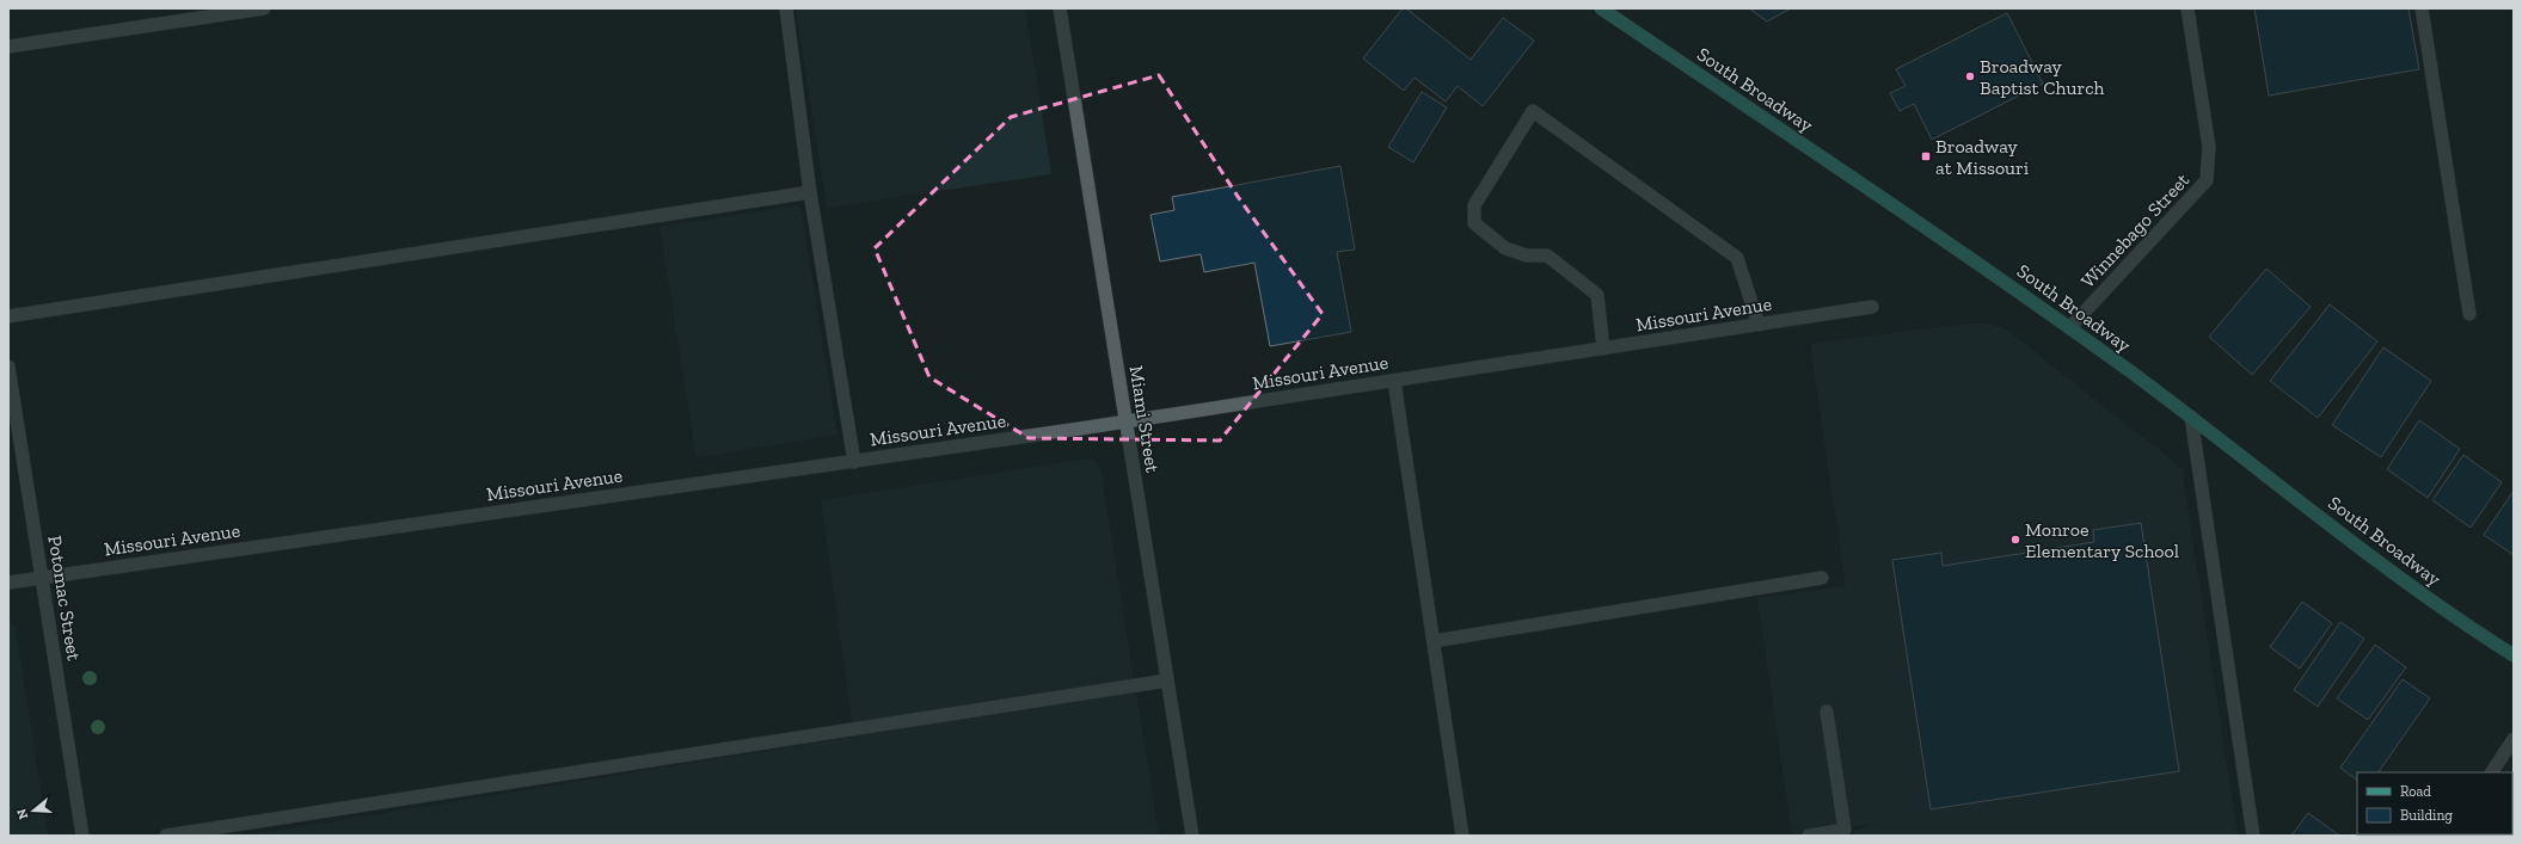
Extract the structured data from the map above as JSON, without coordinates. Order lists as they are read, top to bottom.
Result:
{
  "streets": {
    "main road": ["South Broadway"],
    "street": [
      "Winnebago Street",
      "Missouri Avenue",
      "Miami Street",
      "Potomac Street"
    ]
  },
  "crossings": [
    ["South Broadway", "Winnebago Street"],
    ["Missouri Avenue", "Miami Street"],
    ["Missouri Avenue", "Potomac Street"]
  ],
  "places": {
    "other": ["Broadway Baptist Church", "Monroe Elementary School"],
    "transit": ["Broadway at Missouri"]
  },
  "legend": ["Road", "Building"],
  "north": "left"
}
